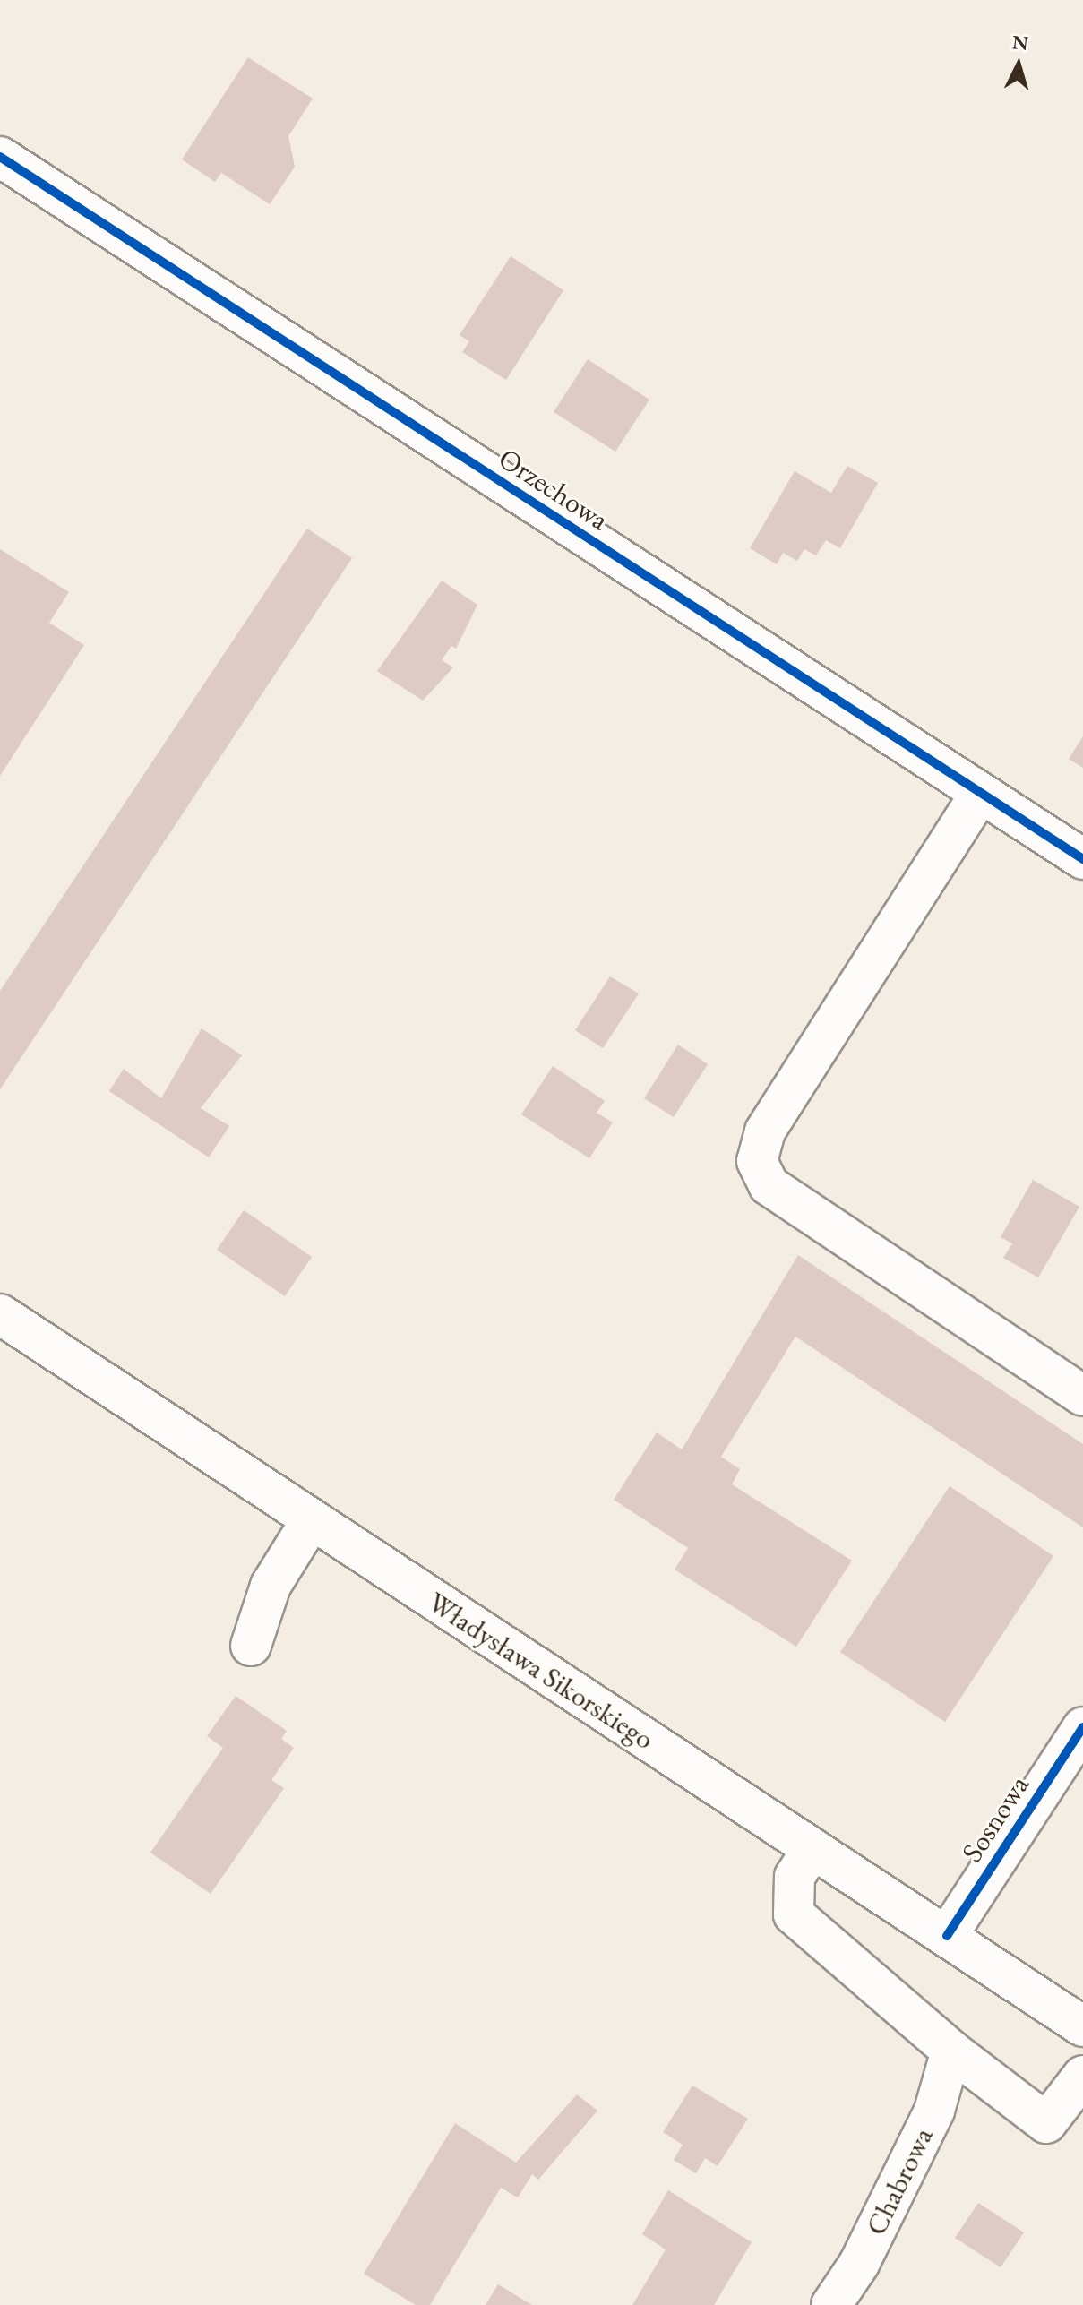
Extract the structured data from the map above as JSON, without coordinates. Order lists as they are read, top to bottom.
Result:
{
  "streets": {
    "street": [
      "Orzechowa",
      "Władysława Sikorskiego",
      "Sosnowa",
      "Chabrowa"
    ]
  },
  "crossings": [
    ["Władysława Sikorskiego", "Sosnowa"]
  ],
  "north": "top"
}
